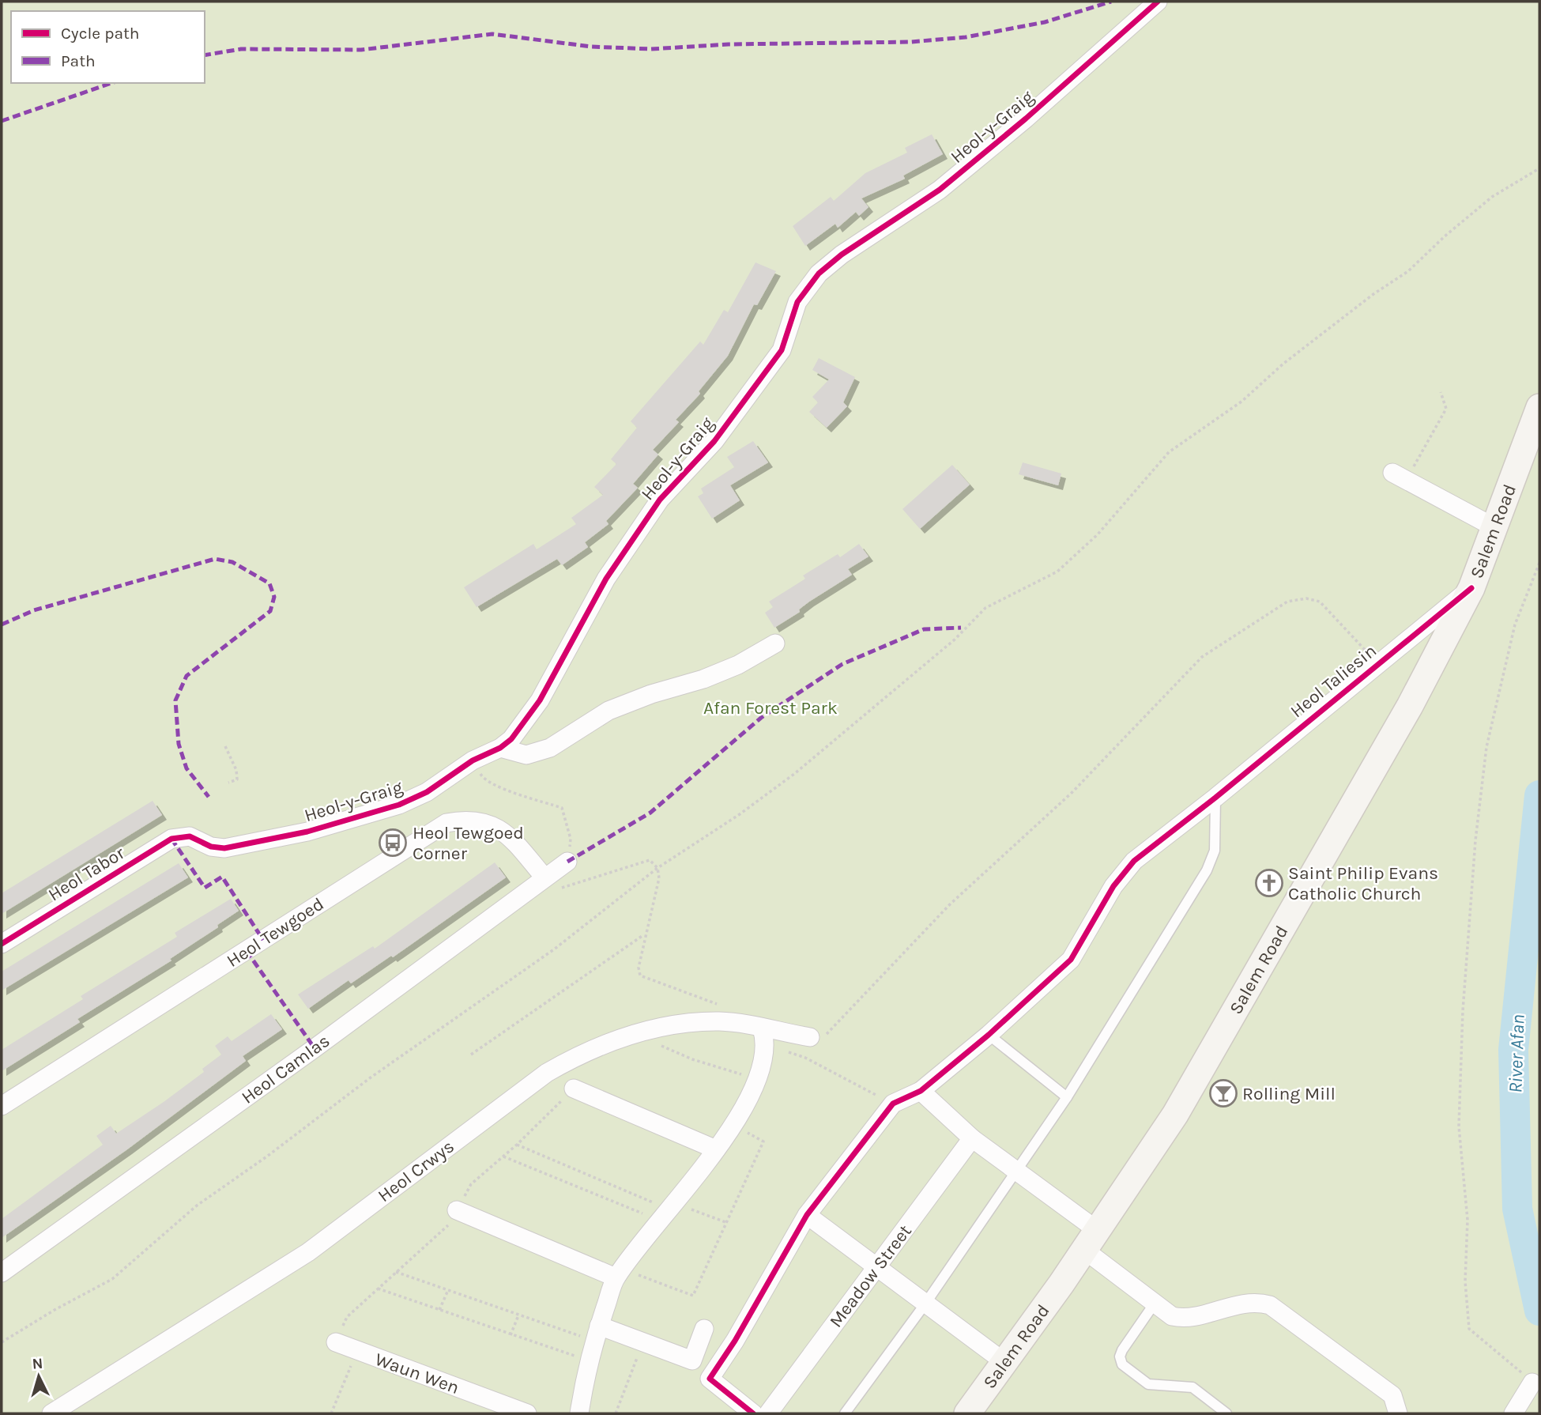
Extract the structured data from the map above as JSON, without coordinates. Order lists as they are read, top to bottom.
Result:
{
  "streets": {
    "main road": ["Salem Road"],
    "street": [
      "Heol-y-Graig",
      "Heol Taliesin",
      "Heol Tabor",
      "Heol Tewgoed",
      "Heol Camlas",
      "Heol Crwys",
      "Meadow Street",
      "Waun Wen"
    ]
  },
  "crossings": [
    ["Heol-y-Graig", "Heol Tabor"],
    ["Salem Road", "Heol Taliesin"],
    ["Heol Tewgoed", "Heol Camlas"]
  ],
  "water": ["River Afan"],
  "parks": ["Afan Forest Park"],
  "places": {
    "bus stop": ["Heol Tewgoed Corner"],
    "church": ["Saint Philip Evans Catholic Church"],
    "bar": ["Rolling Mill"]
  },
  "legend": ["Cycle path", "Path"],
  "north": "top"
}
